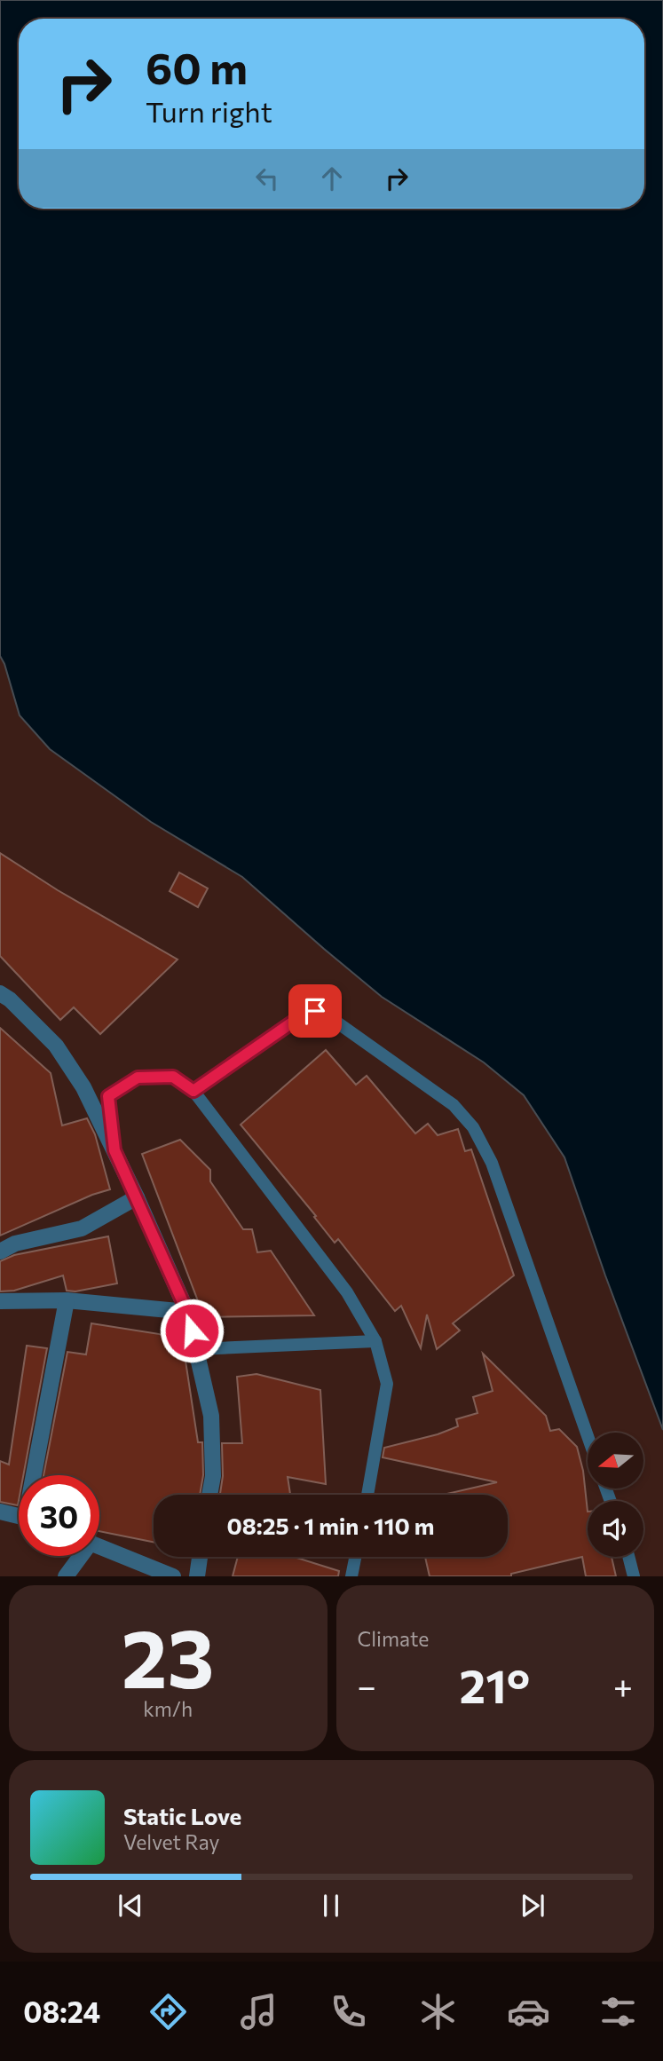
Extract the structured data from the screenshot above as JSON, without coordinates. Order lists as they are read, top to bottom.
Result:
{
  "north": "left",
  "page": {
    "turn": ["60 m", "Turn right"],
    "limit": "30",
    "trip": "08:25 · 1 min · 110 m",
    "tile": [
      ["23", "km/h"],
      "Climate"
    ],
    "heat": ["−", "21°", "+"],
    "song": ["Static Love", "Velvet Ray"],
    "tabs": "08:24"
  }
}
